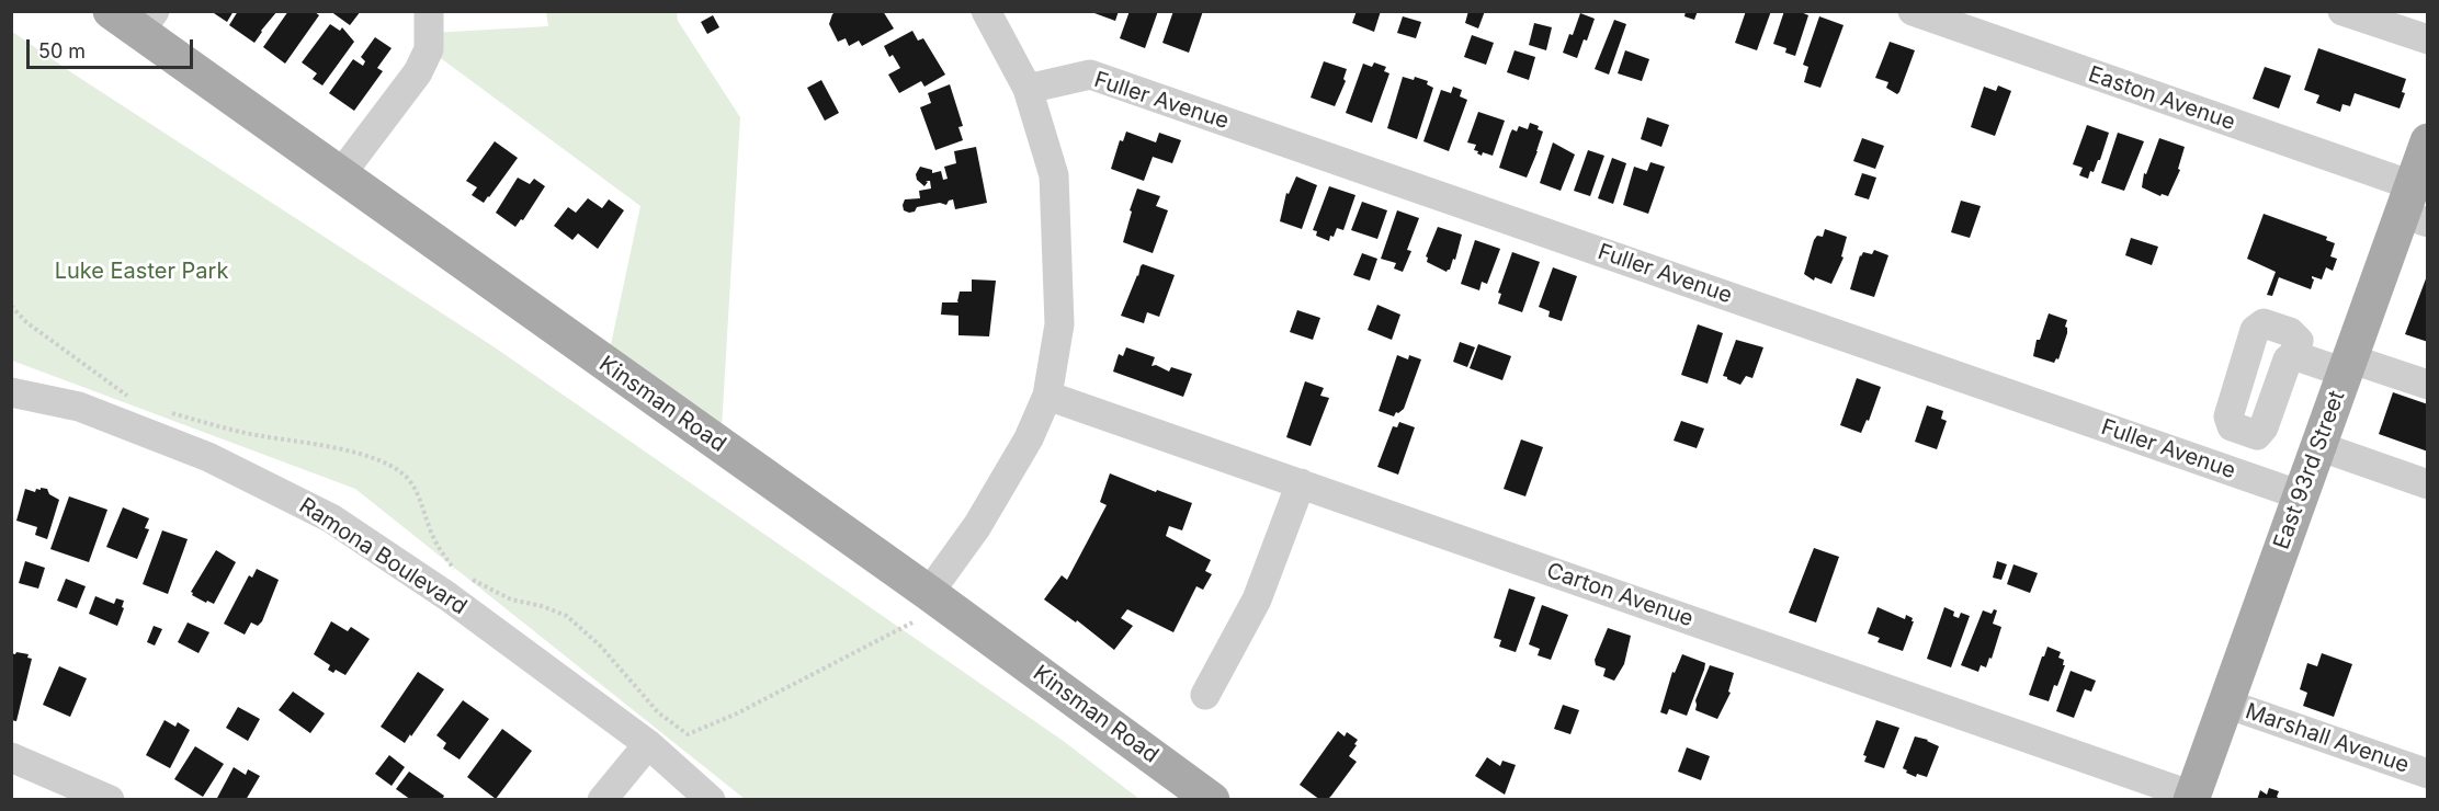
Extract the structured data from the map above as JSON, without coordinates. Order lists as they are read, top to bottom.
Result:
{
  "streets": {
    "main road": ["Kinsman Road", "East 93rd Street"],
    "street": [
      "Easton Avenue",
      "Fuller Avenue",
      "Ramona Boulevard",
      "Carton Avenue",
      "Marshall Avenue"
    ]
  },
  "crossings": [
    ["Easton Avenue", "East 93rd Street"],
    ["Fuller Avenue", "East 93rd Street"],
    ["East 93rd Street", "Carton Avenue"],
    ["East 93rd Street", "Marshall Avenue"]
  ],
  "parks": ["Luke Easter Park"],
  "scale_bar": "50 m"
}
